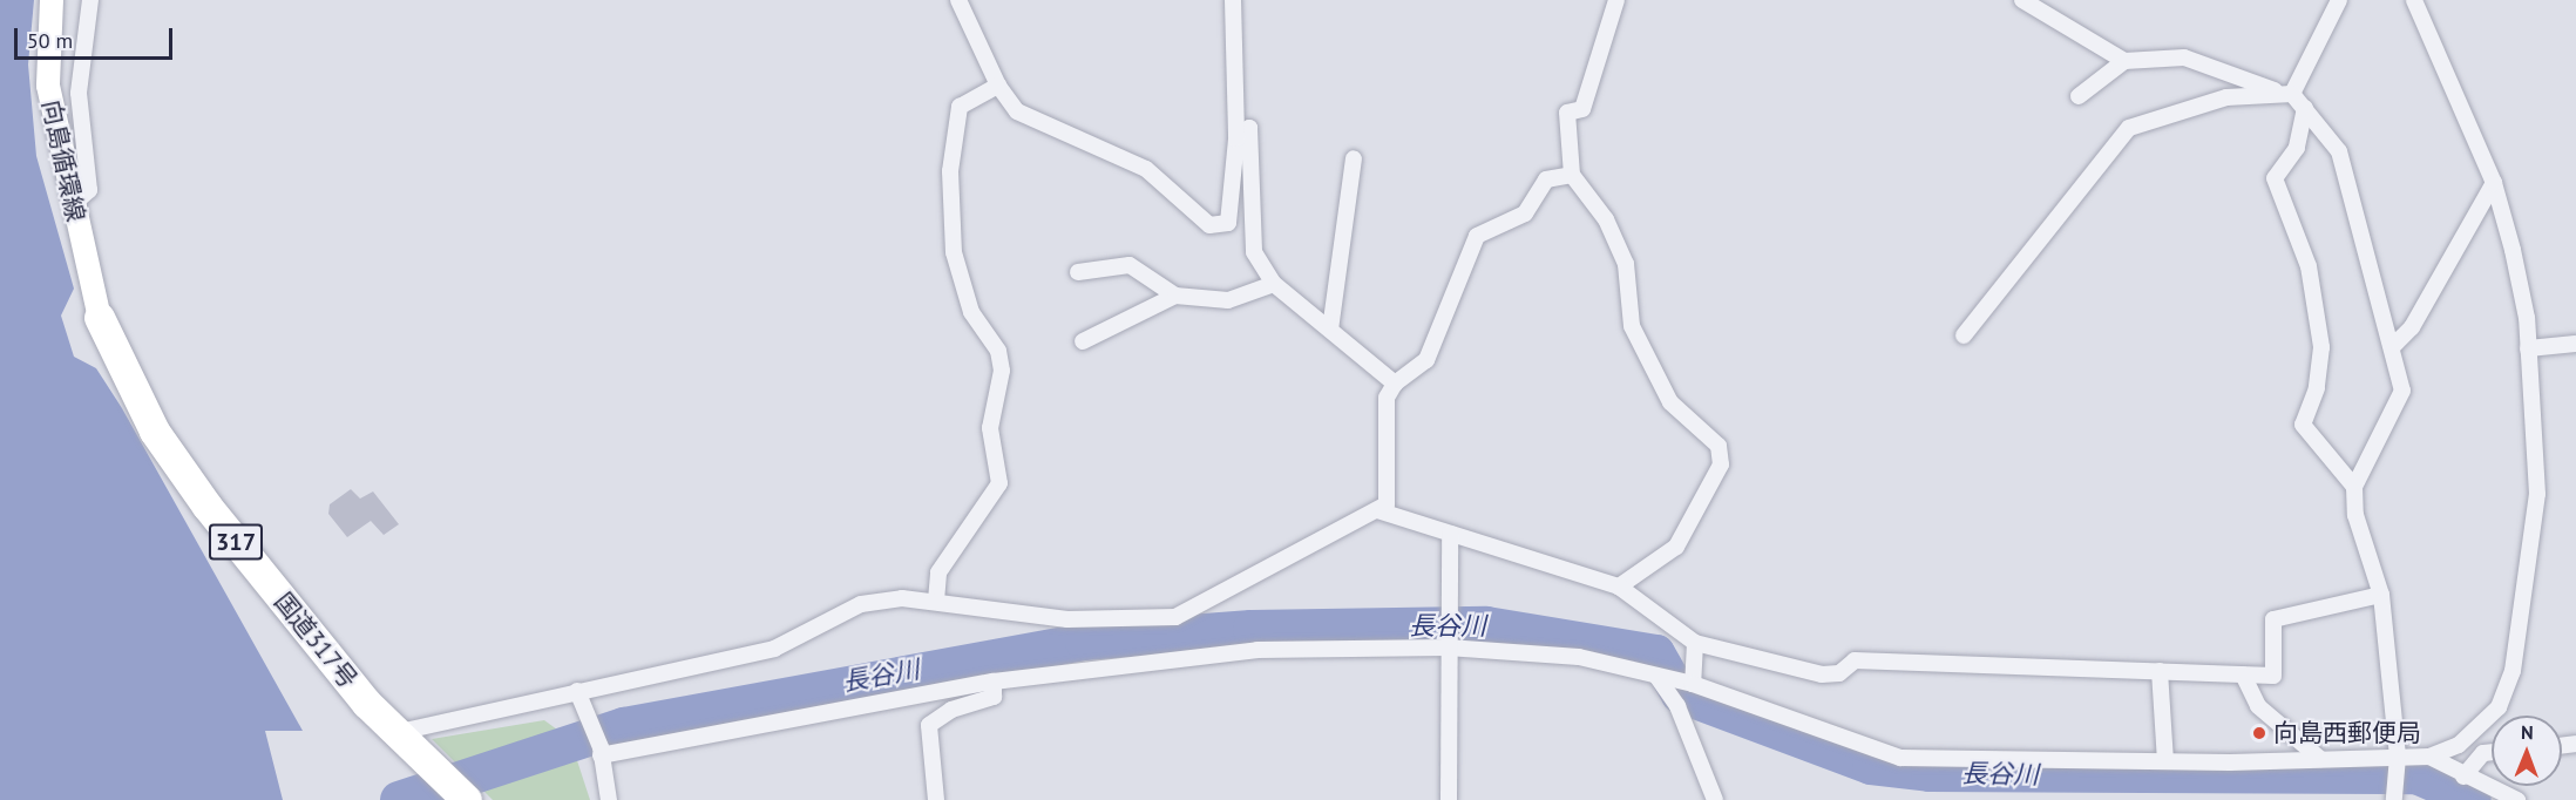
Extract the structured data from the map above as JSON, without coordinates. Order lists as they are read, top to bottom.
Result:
{
  "streets": {
    "highway": ["317", "国道317号"],
    "main road": ["向島循環線"]
  },
  "crossings": [
    ["向島循環線", "国道317号"]
  ],
  "water": ["長谷川"],
  "places": ["向島西郵便局"],
  "scale_bar": "50 m",
  "north": "top"
}
